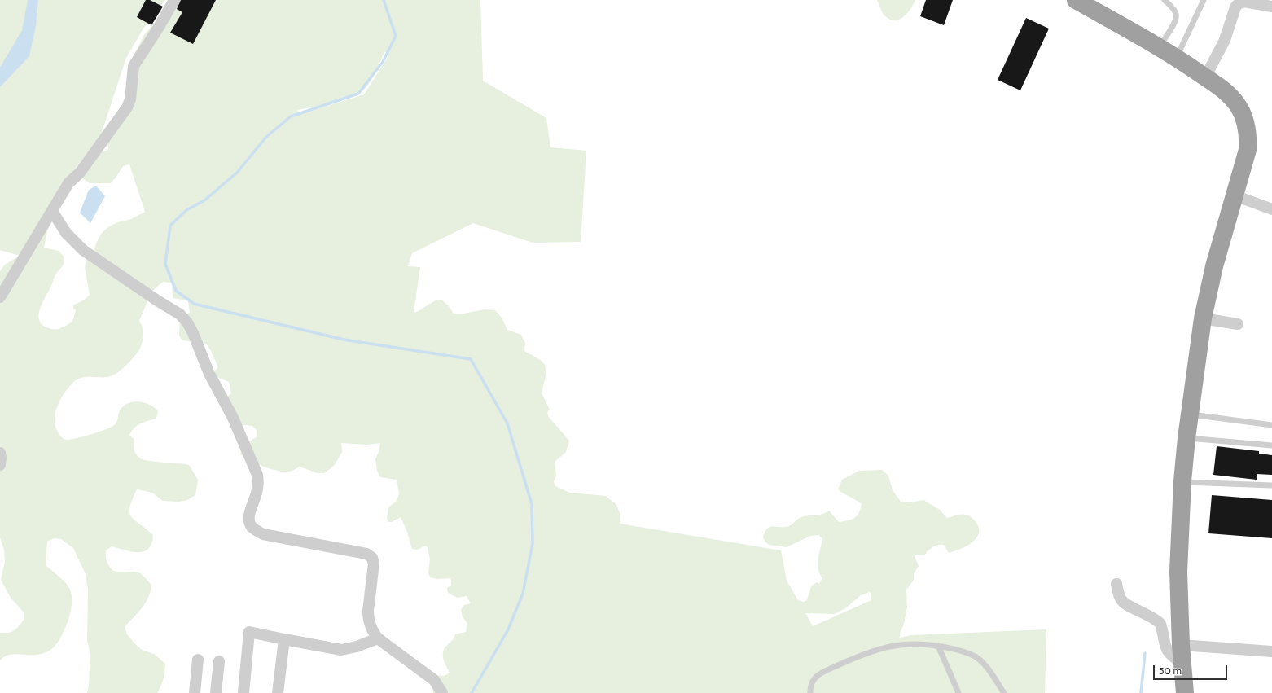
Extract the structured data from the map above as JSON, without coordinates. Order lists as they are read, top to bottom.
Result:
{
  "scale_bar": "50 m"
}
